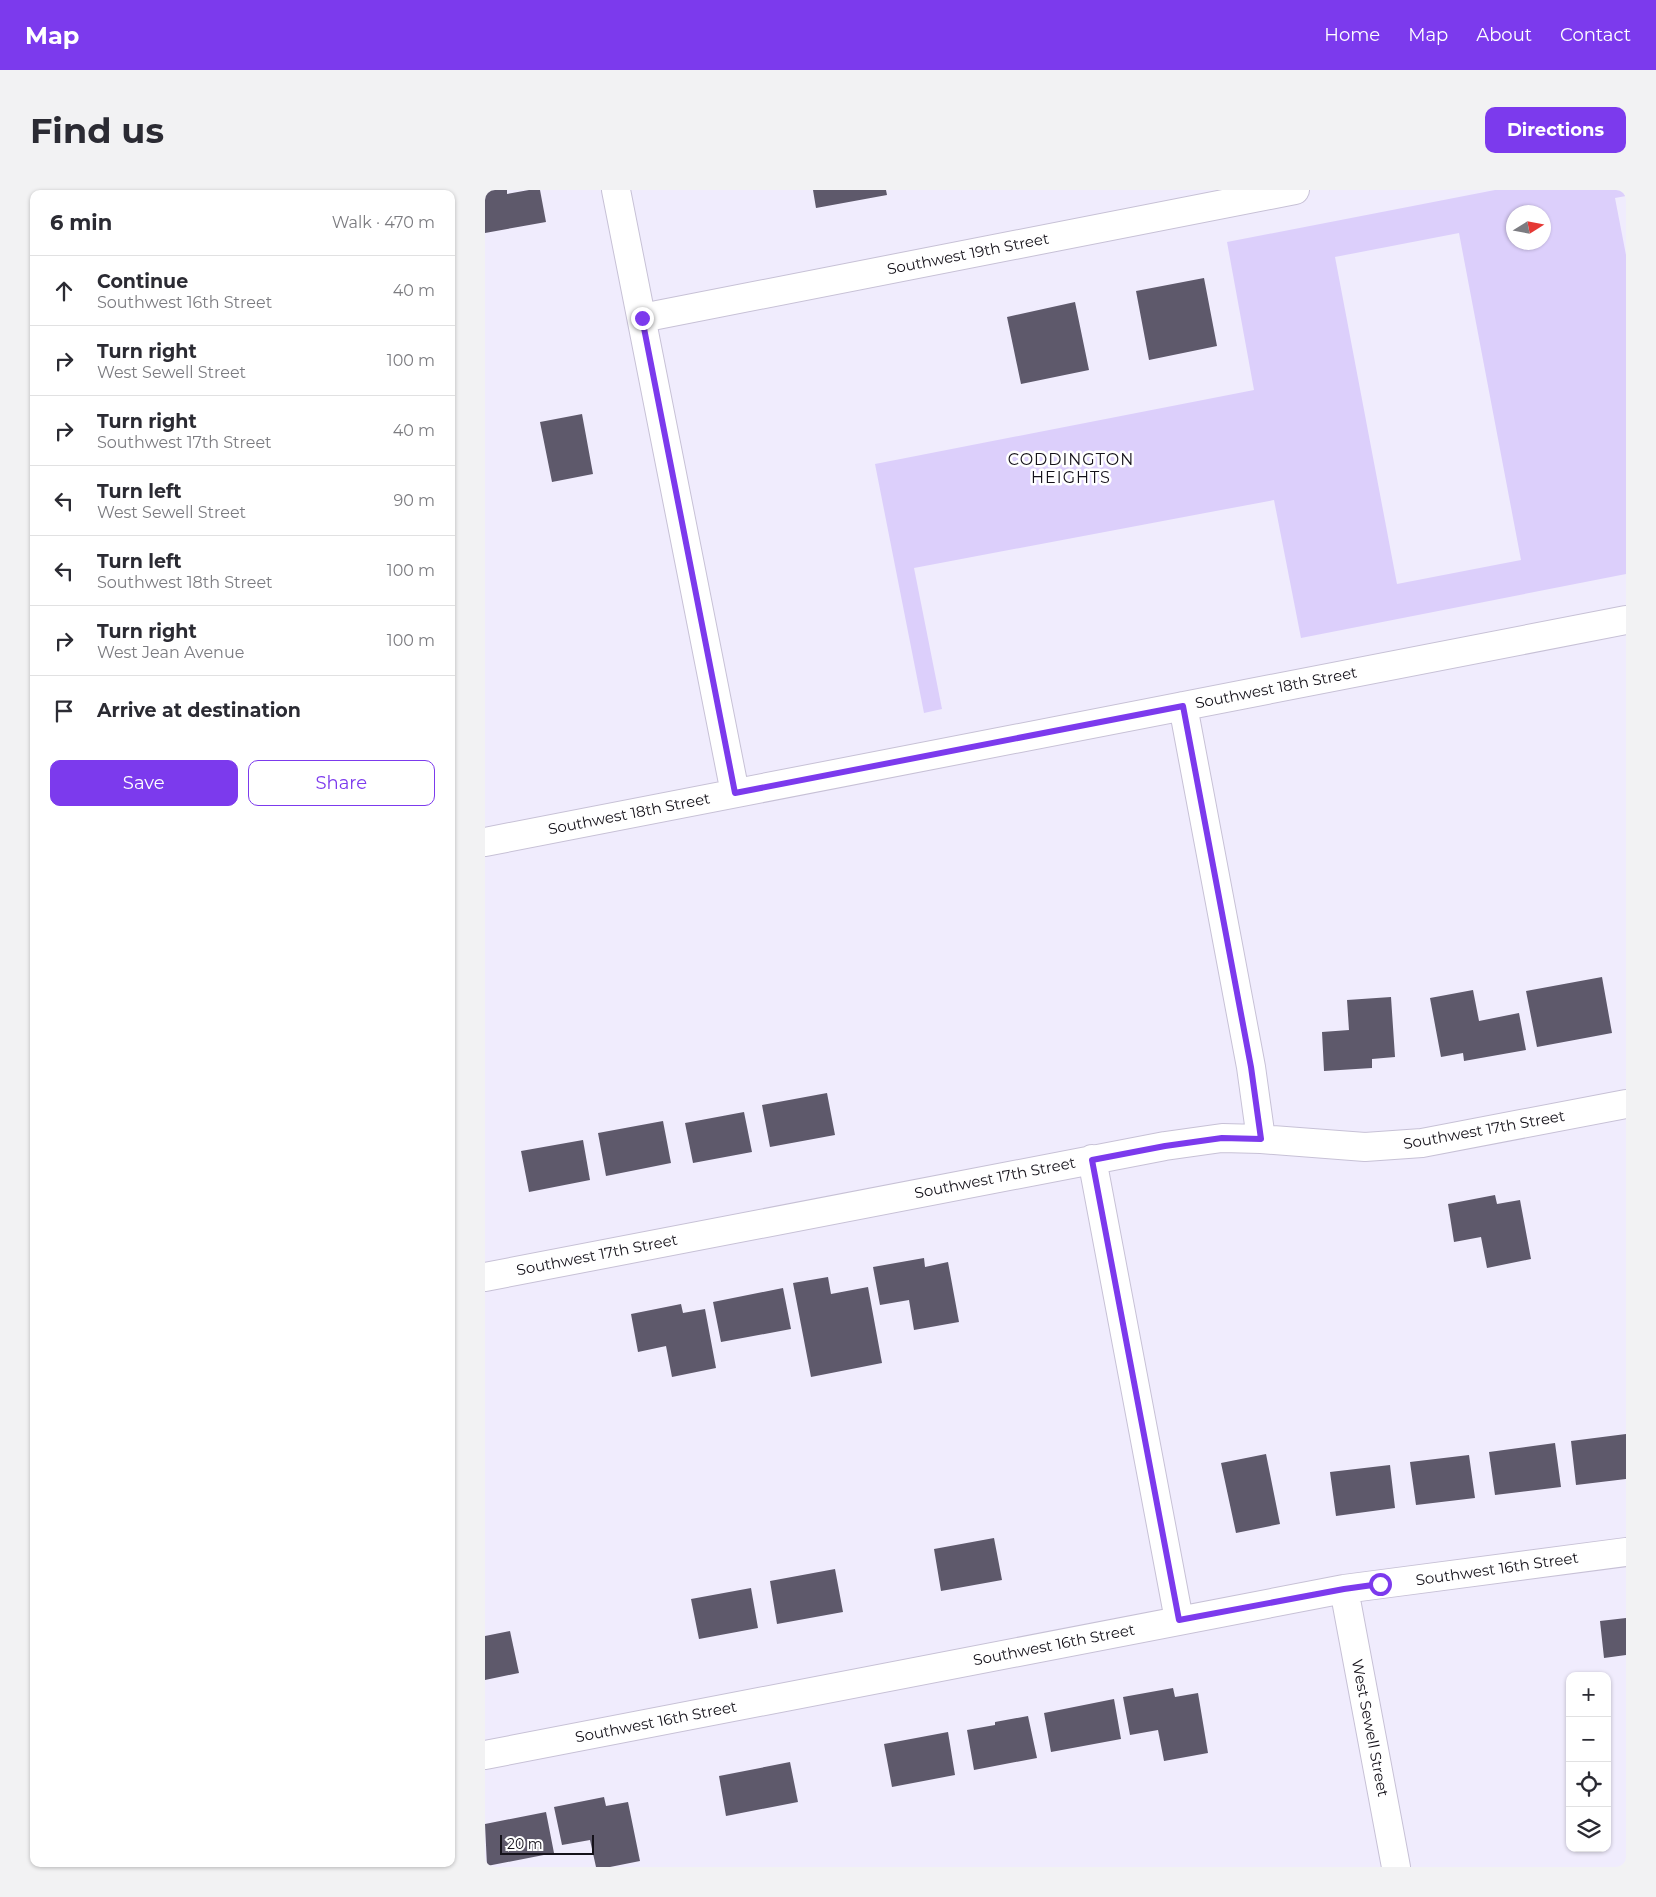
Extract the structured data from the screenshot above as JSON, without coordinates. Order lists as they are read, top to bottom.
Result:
{
  "streets": {
    "street": [
      "Southwest 19th Street",
      "Southwest 18th Street",
      "Southwest 17th Street",
      "Southwest 16th Street",
      "West Sewell Street"
    ]
  },
  "crossings": [
    ["Southwest 16th Street", "West Sewell Street"]
  ],
  "districts": ["CODDINGTON HEIGHTS"],
  "scale_bar": "20 m",
  "north": "right",
  "page": {
    "header": "Map",
    "nav": [
      "Home",
      "Map",
      "About",
      "Contact"
    ],
    "buttons": [
      "Directions",
      ["Save", "Share"]
    ],
    "title": "Find us",
    "heading": ["6 min", "Walk · 470 m"],
    "list": [
      ["Continue", "Southwest 16th Street", "40 m"],
      ["Turn right", "West Sewell Street", "100 m"],
      ["Turn right", "Southwest 17th Street", "40 m"],
      ["Turn left", "West Sewell Street", "90 m"],
      ["Turn left", "Southwest 18th Street", "100 m"],
      ["Turn right", "West Jean Avenue", "100 m"],
      "Arrive at destination"
    ],
    "map_buttons": ["+", "−"],
    "scale": "20 m"
  }
}
